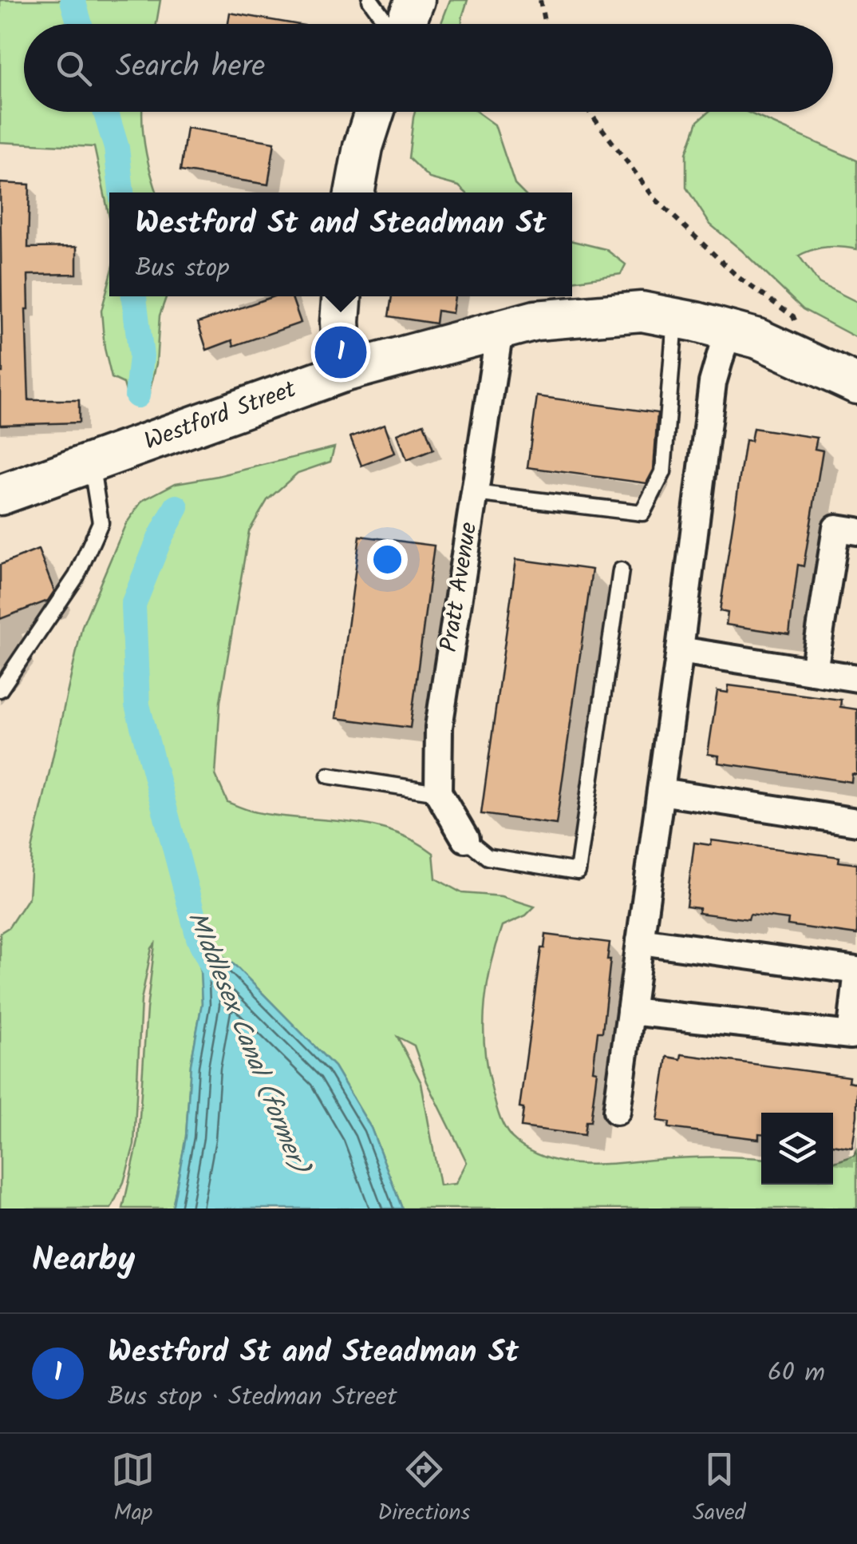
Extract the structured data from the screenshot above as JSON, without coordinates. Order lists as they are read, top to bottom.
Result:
{
  "streets": {
    "main road": ["Westford Street"],
    "street": ["Pratt Avenue"]
  },
  "crossings": [
    ["Westford Street", "Pratt Avenue"]
  ],
  "water": ["MIddlesex Canal (former)"],
  "page": {
    "search": "Search here",
    "popup": ["Westford St and Steadman St", "Bus stop"],
    "pins": "1",
    "heading": "Nearby",
    "list": [
      {
        "mark": "1",
        "name": "Westford St and Steadman St",
        "note": "Bus stop · Stedman Street",
        "value": "60 m"
      }
    ],
    "nav": ["Map", "Directions", "Saved"]
  }
}
